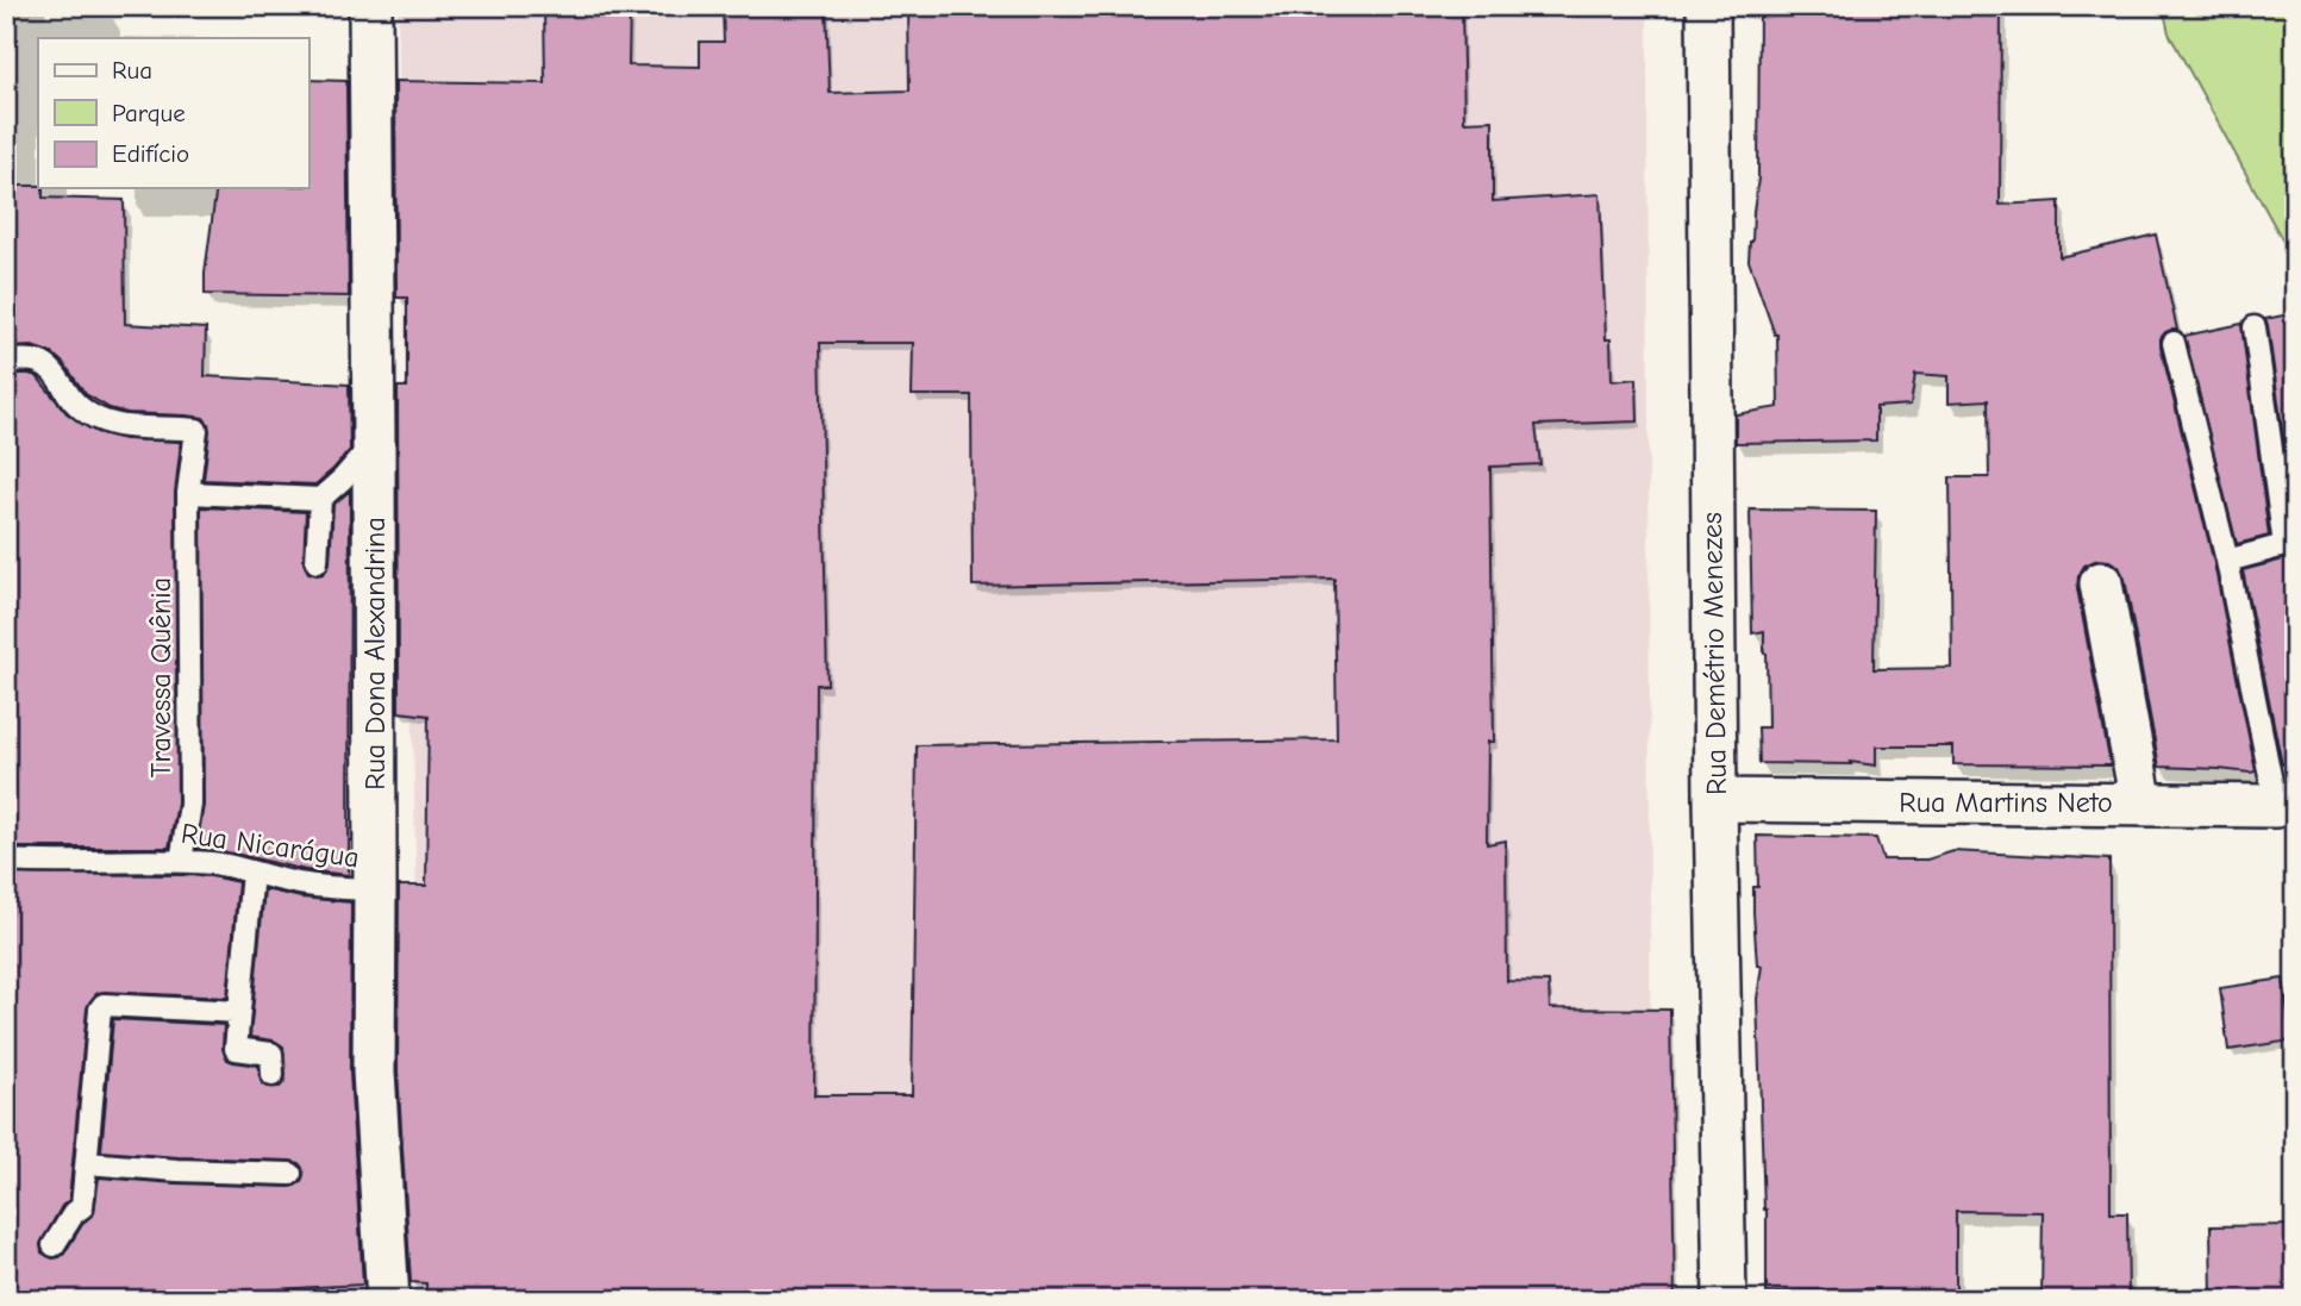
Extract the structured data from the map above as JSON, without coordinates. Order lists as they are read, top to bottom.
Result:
{
  "streets": {
    "street": ["Rua Dona Alexandrina", "Rua Demétrio Menezes", "Rua Martins Neto"],
    "lane": ["Travessa Quênia", "Rua Nicarágua"]
  },
  "crossings": [
    ["Rua Dona Alexandrina", "Rua Nicarágua"],
    ["Rua Demétrio Menezes", "Rua Martins Neto"],
    ["Travessa Quênia", "Rua Nicarágua"]
  ],
  "legend": ["Rua", "Parque", "Edifício"]
}
